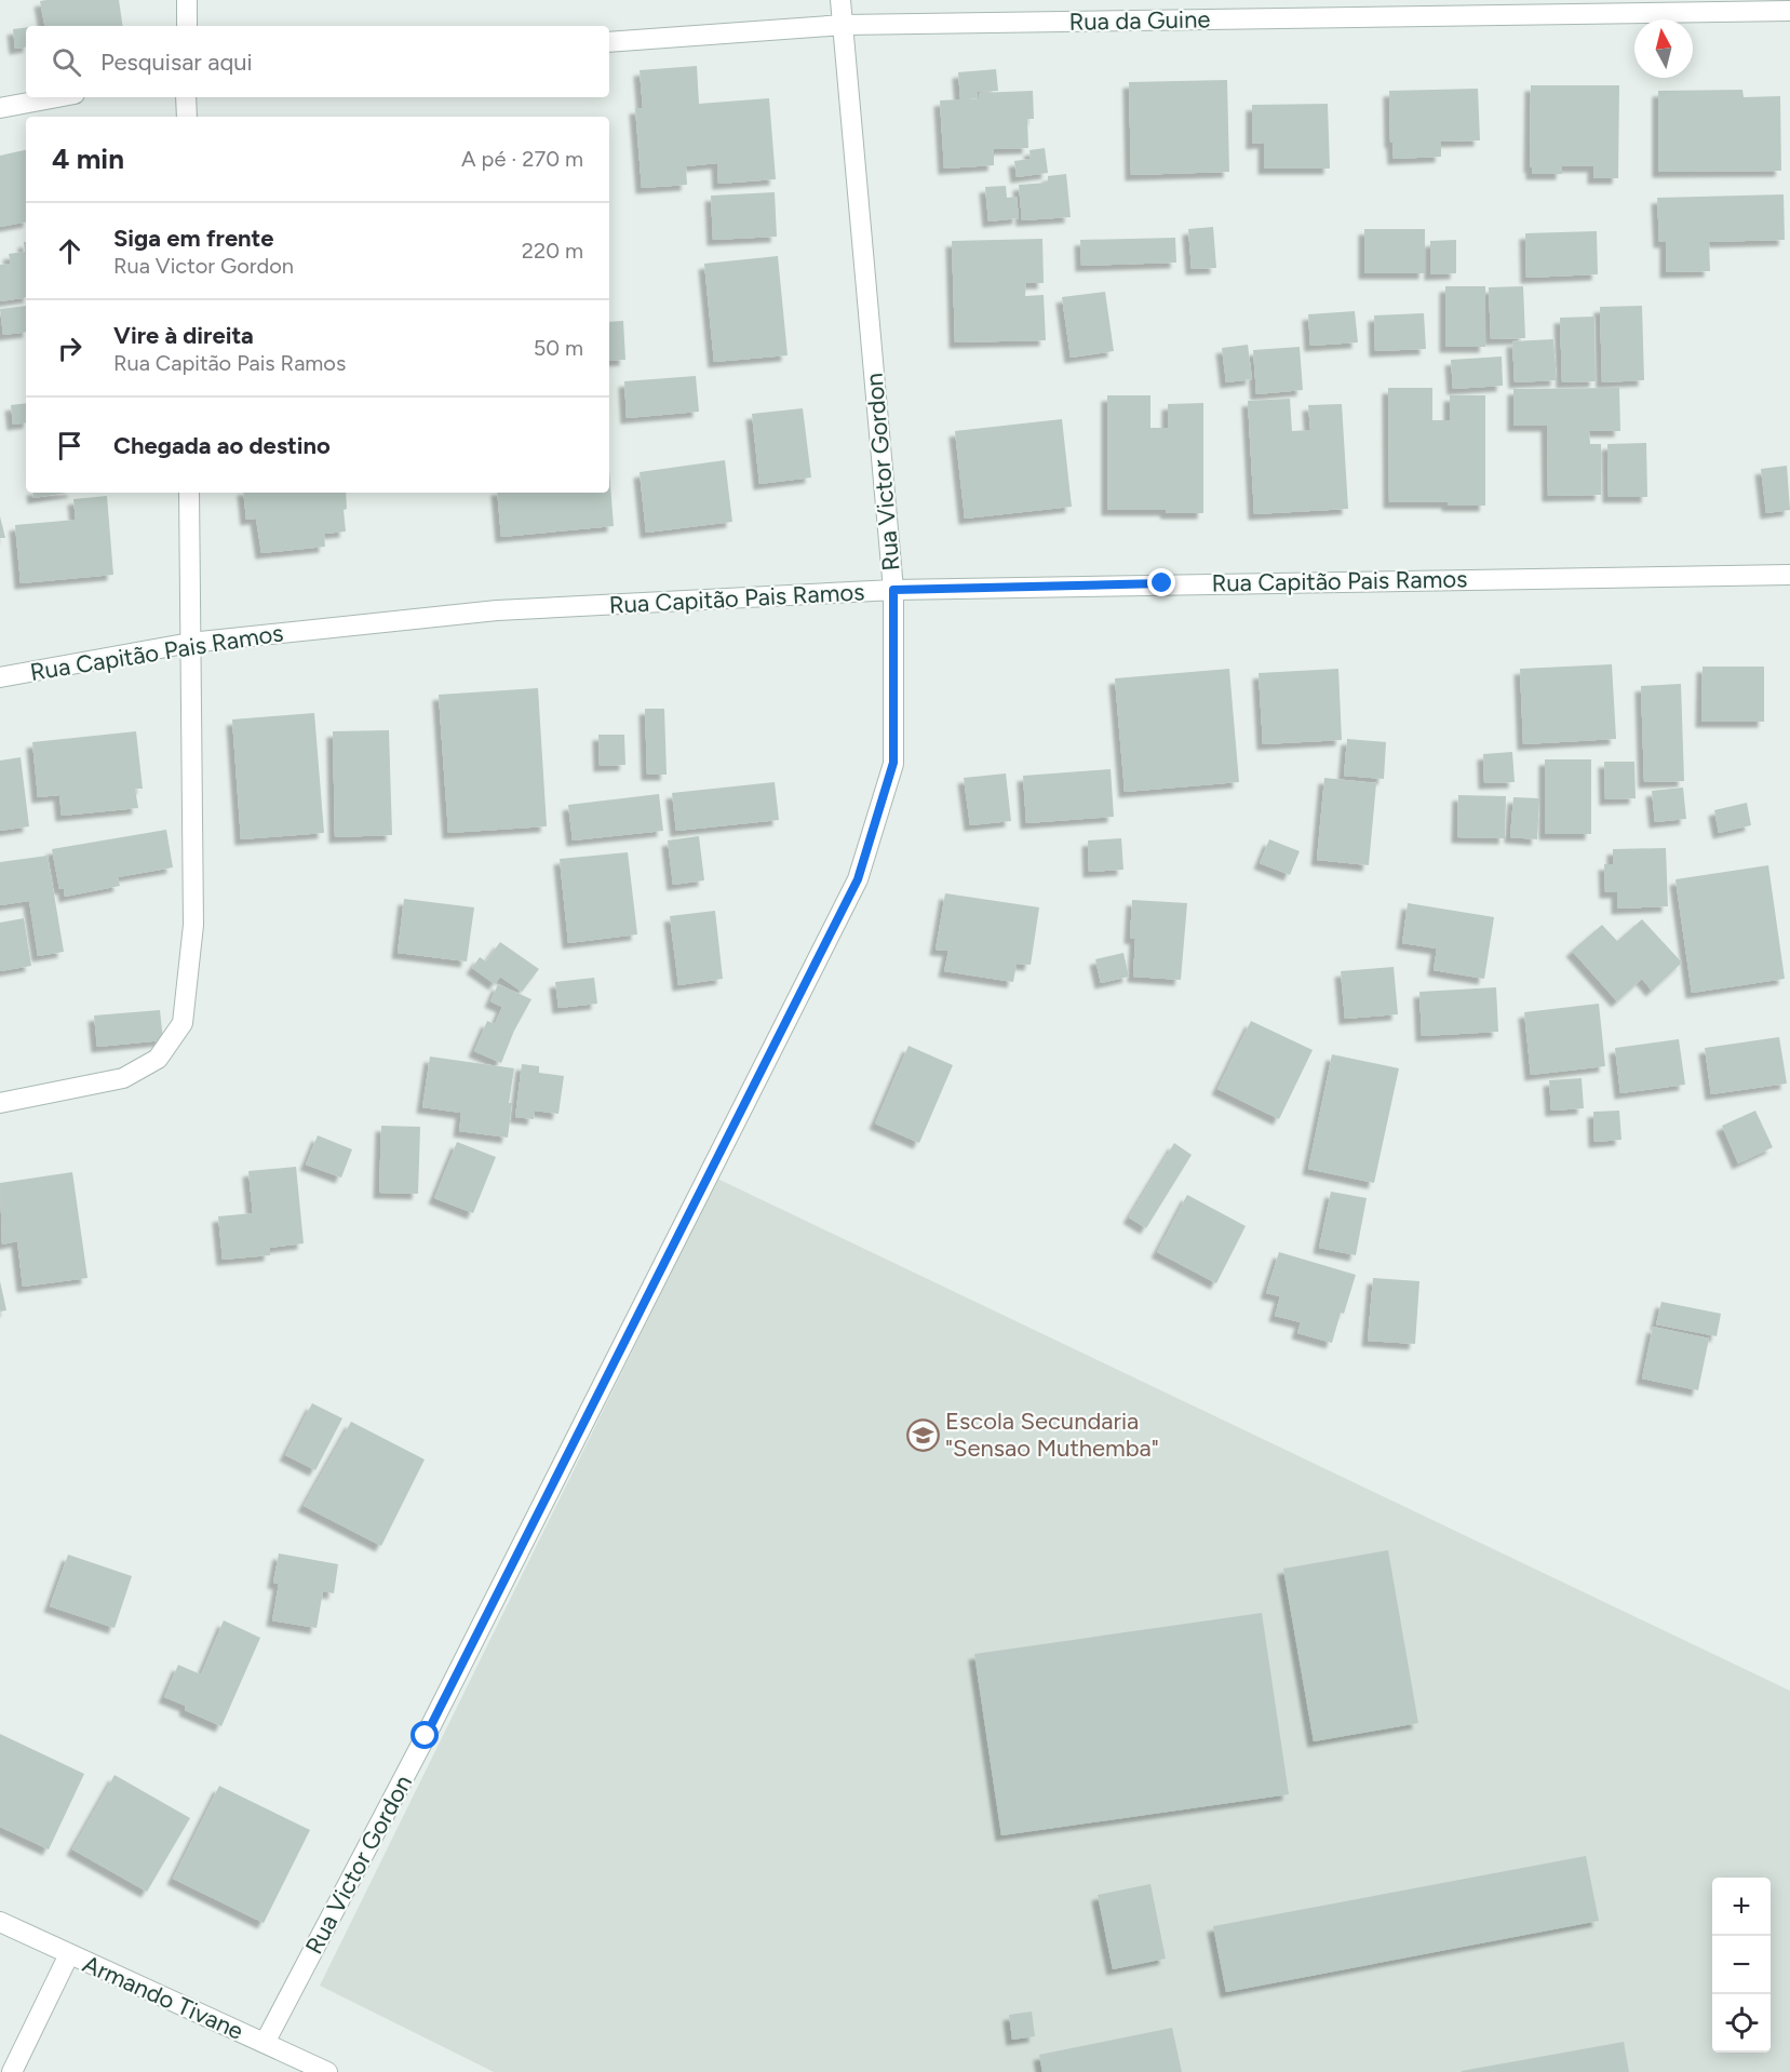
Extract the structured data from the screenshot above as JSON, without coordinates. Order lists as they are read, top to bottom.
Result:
{
  "streets": {
    "street": [
      "Rua da Guine",
      "Rua Victor Gordon",
      "Rua Capitão Pais Ramos",
      "Armando Tivane"
    ]
  },
  "crossings": [
    ["Rua da Guine", "Rua Victor Gordon"],
    ["Rua Victor Gordon", "Rua Capitão Pais Ramos"],
    ["Rua Victor Gordon", "Armando Tivane"]
  ],
  "places": {
    "school or university": ["Escola Secundaria \"Sensao Muthemba\""]
  },
  "north": "top",
  "page": {
    "search": "Pesquisar aqui",
    "heading": ["4 min", "A pé · 270 m"],
    "list": [
      ["Siga em frente", "Rua Victor Gordon", "220 m"],
      ["Vire à direita", "Rua Capitão Pais Ramos", "50 m"],
      "Chegada ao destino"
    ],
    "map_buttons": ["+", "−"]
  }
}
